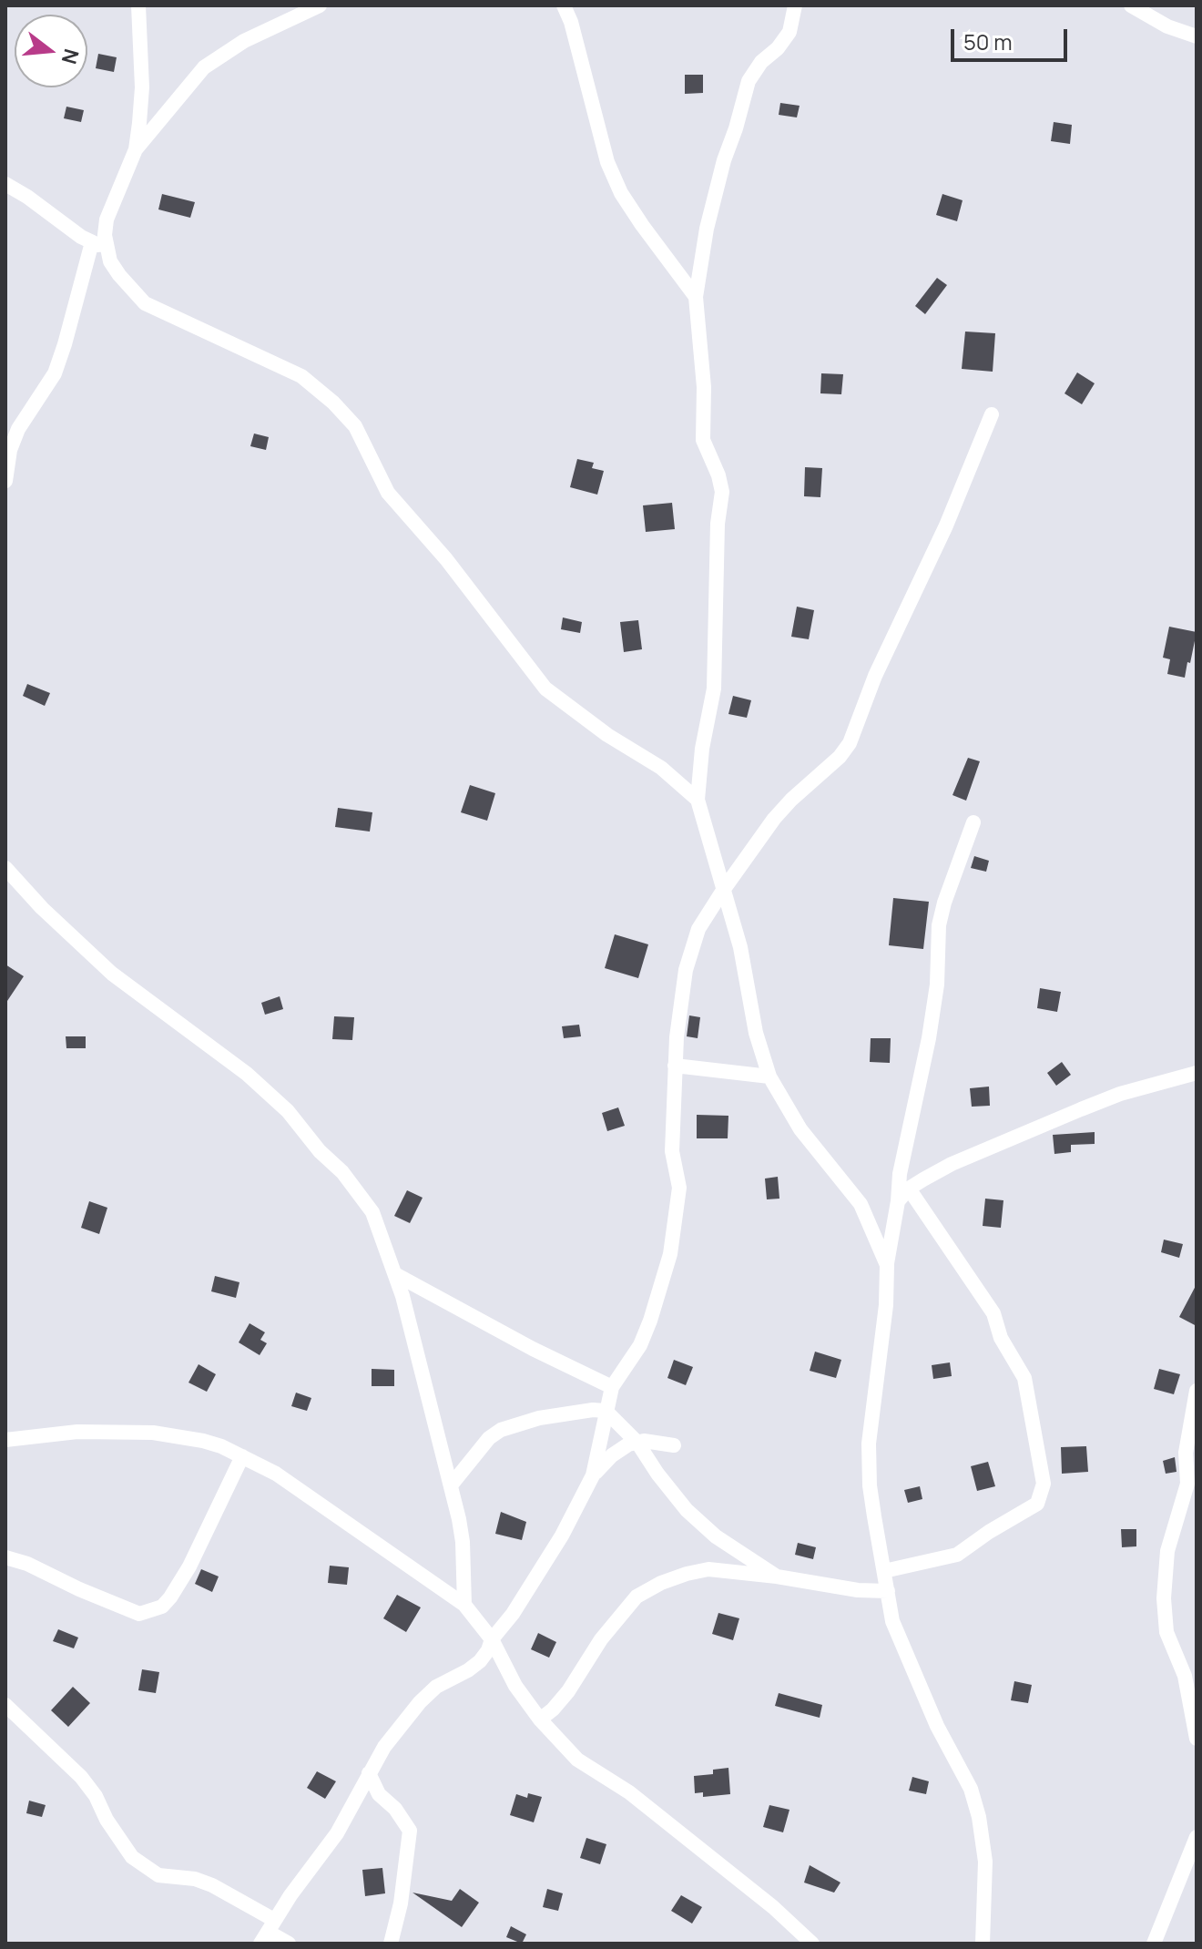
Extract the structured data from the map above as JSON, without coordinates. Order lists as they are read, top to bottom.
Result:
{
  "scale_bar": "50 m",
  "north": "right"
}
